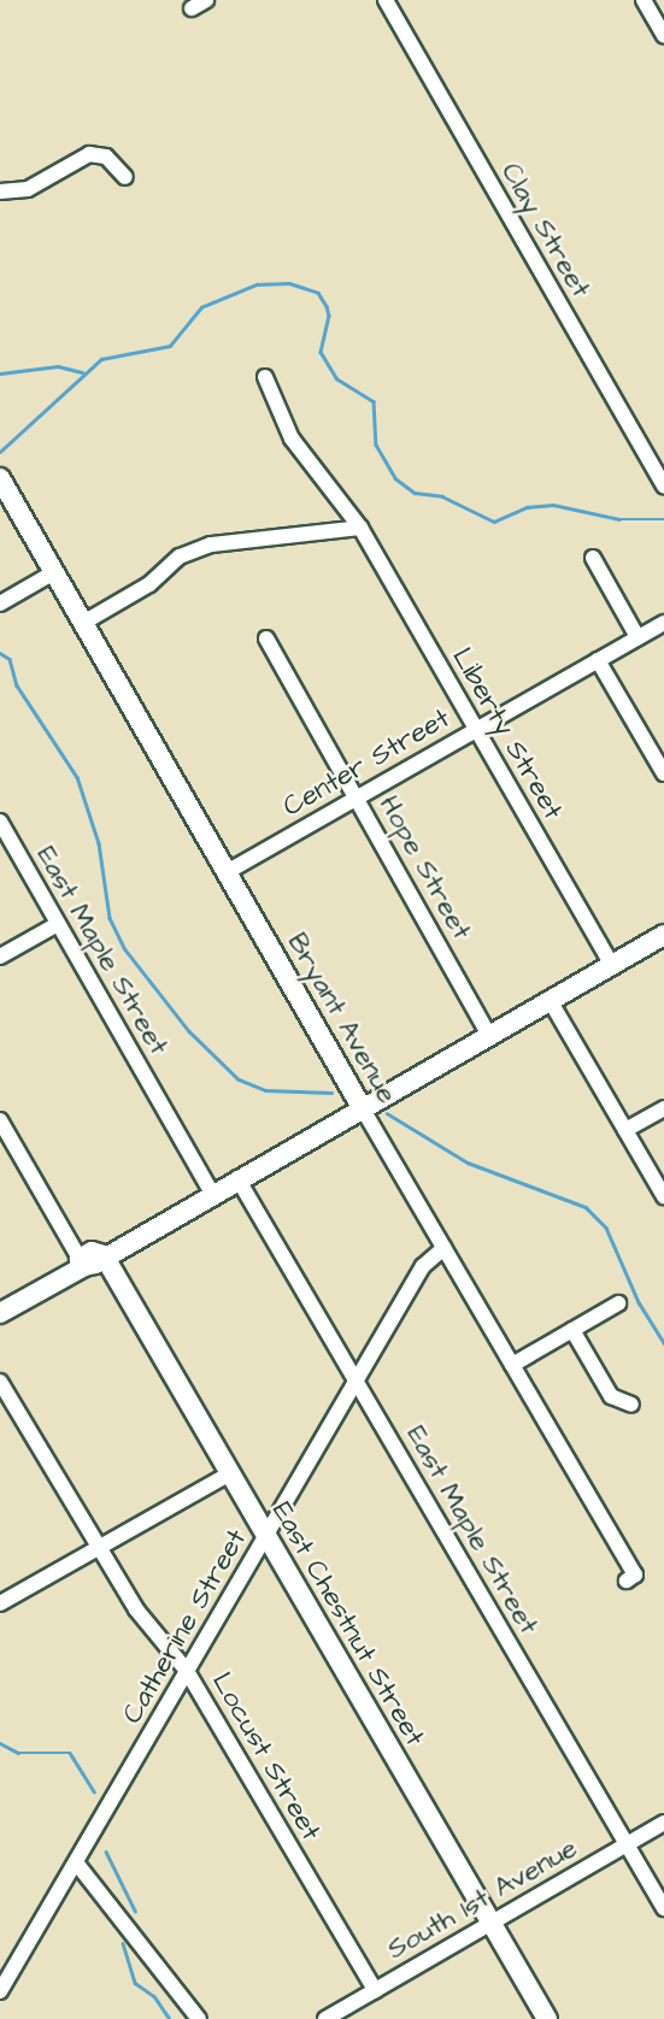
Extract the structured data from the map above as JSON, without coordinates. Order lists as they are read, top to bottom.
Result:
{
  "streets": {
    "main road": ["Bryant Avenue", "East Chestnut Street"],
    "street": [
      "Clay Street",
      "Liberty Street",
      "Center Street",
      "Hope Street",
      "East Maple Street",
      "Catherine Street",
      "Locust Street",
      "South 1st Avenue"
    ]
  },
  "crossings": [
    ["Liberty Street", "Center Street"],
    ["Center Street", "Hope Street"],
    ["Center Street", "Bryant Avenue"],
    ["East Maple Street", "Catherine Street"],
    ["East Maple Street", "South 1st Avenue"],
    ["Bryant Avenue", "Catherine Street"],
    ["East Chestnut Street", "Catherine Street"],
    ["East Chestnut Street", "South 1st Avenue"],
    ["Catherine Street", "Locust Street"],
    ["Locust Street", "South 1st Avenue"]
  ]
}
